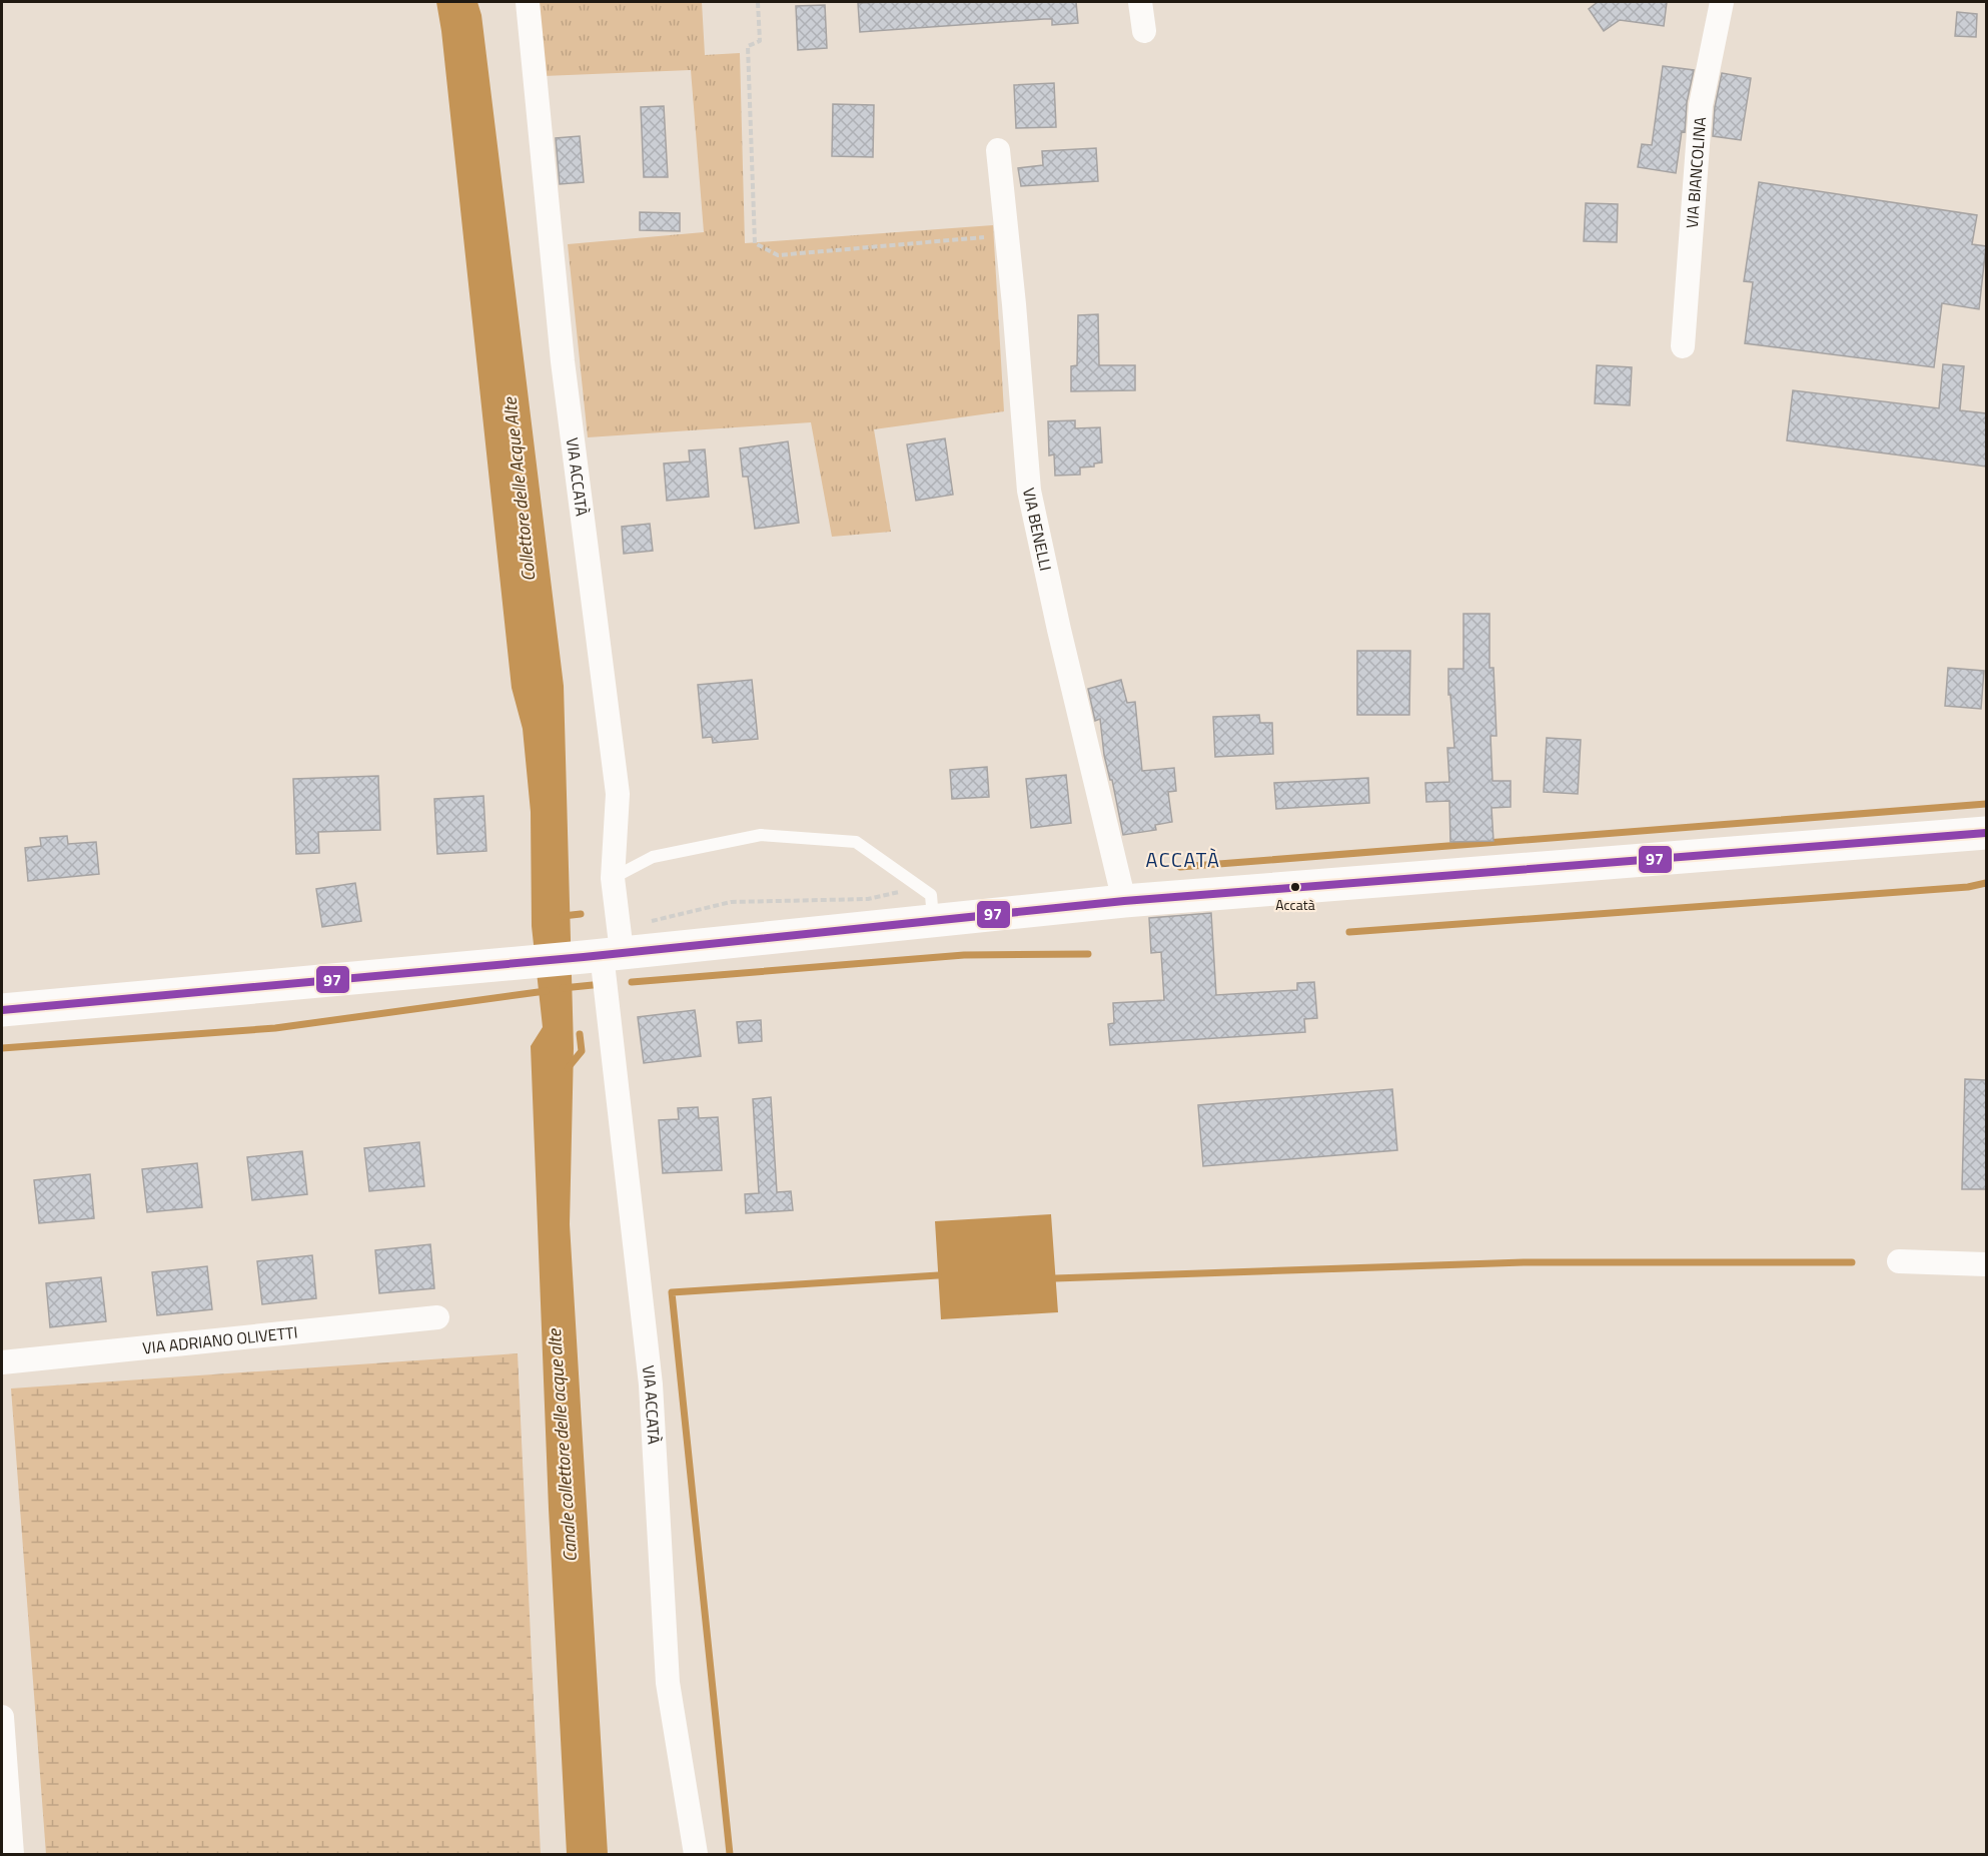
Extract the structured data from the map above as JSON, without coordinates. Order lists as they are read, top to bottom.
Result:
{
  "streets": {
    "street": [
      "VIA BIANCOLINA",
      "VIA ACCATÀ",
      "VIA BENELLI",
      "VIA ADRIANO OLIVETTI"
    ]
  },
  "districts": ["ACCATÀ"],
  "water": ["Collettore delle Acque Alte", "Canale collettore delle acque alte"],
  "places": ["Accatà"],
  "lines": ["transit line 97"]
}
